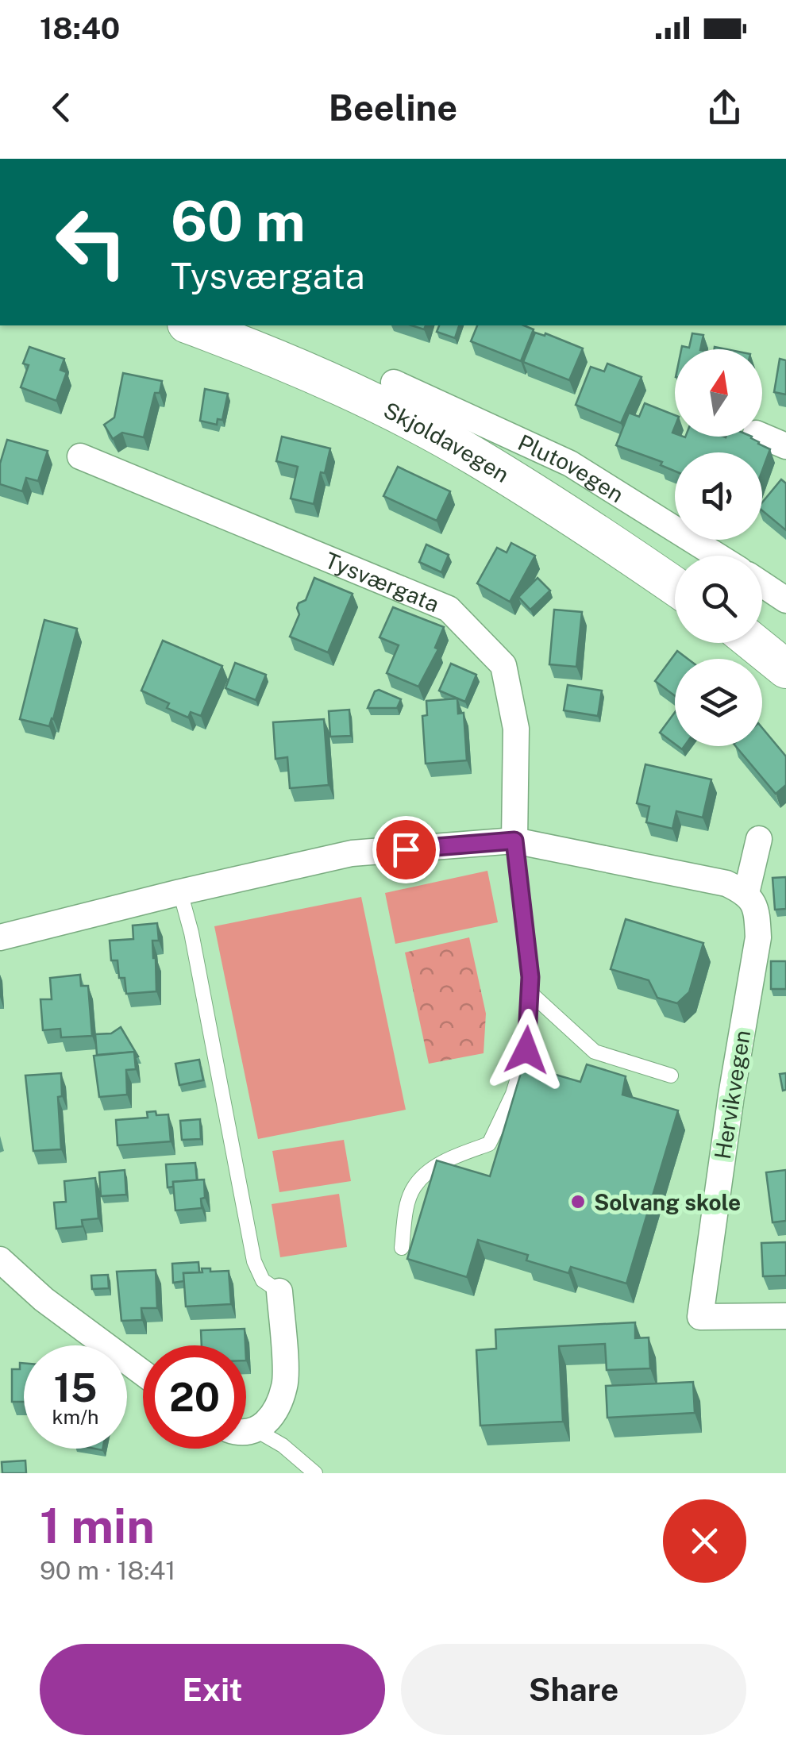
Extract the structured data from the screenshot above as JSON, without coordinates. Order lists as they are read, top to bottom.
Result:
{
  "streets": {
    "main road": ["Skjoldavegen"],
    "street": ["Plutovegen", "Tysværgata", "Hervikvegen"]
  },
  "places": ["Solvang skole"],
  "north": "top",
  "page": {
    "status": "18:40",
    "header": "Beeline",
    "turn": ["60 m", "Tysværgata"],
    "speed": "15 km/h",
    "limit": "20",
    "heading": ["1 min", "90 m · 18:41"],
    "buttons": ["Exit", "Share"]
  }
}
